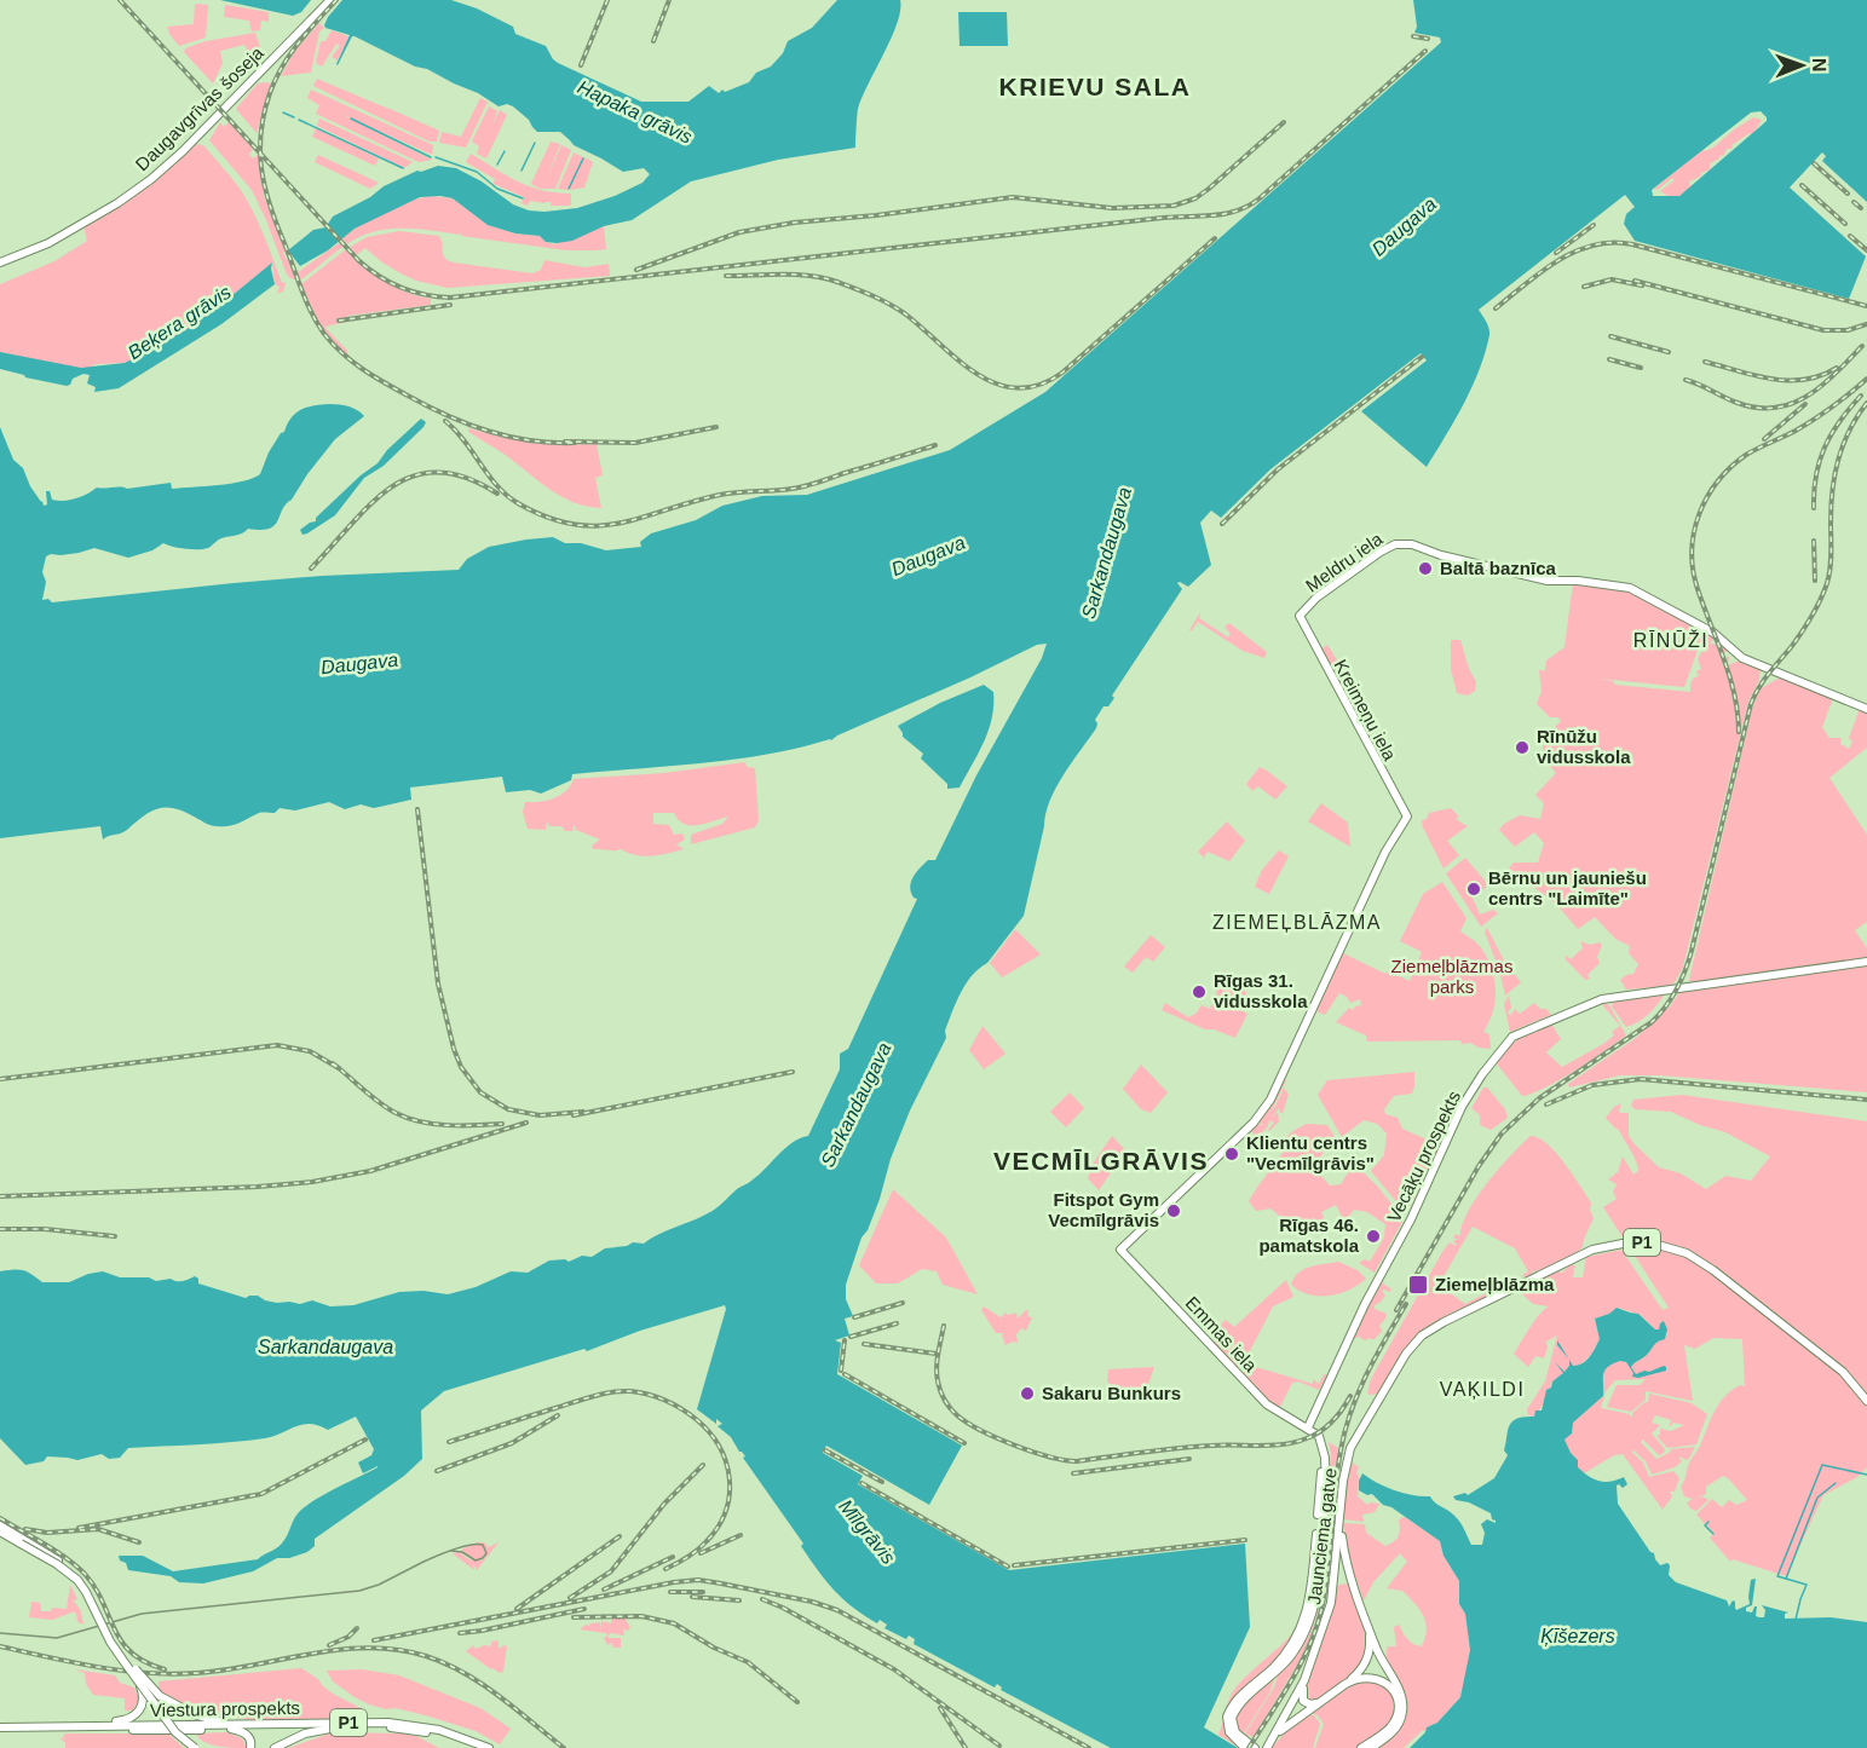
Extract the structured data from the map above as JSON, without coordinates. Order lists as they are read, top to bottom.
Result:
{
  "streets": {
    "main road": [
      "Daugavgrīvas šoseja",
      "Meldru iela",
      "Kreimeņu iela",
      "Vecāķu prospekts",
      "P1",
      "Emmas iela",
      "Jaunciema gatve",
      "Viestura prospekts"
    ]
  },
  "crossings": [
    ["Meldru iela", "Kreimeņu iela"],
    ["Kreimeņu iela", "Emmas iela"],
    ["Vecāķu prospekts", "Emmas iela"],
    ["P1", "Jaunciema gatve"]
  ],
  "districts": [
    "KRIEVU SALA",
    "RĪNŪŽI",
    "ZIEMEĻBLĀZMA",
    "VECMĪLGRĀVIS",
    "VAĶILDI"
  ],
  "water": [
    "Hapaka grāvis",
    "Daugava",
    "Beķera grāvis",
    "Sarkandaugava",
    "Mīlgrāvis",
    "Ķīšezers"
  ],
  "parks": ["Ziemeļblāzmas parks"],
  "places": {
    "other": [
      "Baltā baznīca",
      "Rīnūžu vidusskola",
      "Bērnu un jauniešu centrs \"Laimīte\"",
      "Rīgas 31. vidusskola",
      "Klientu centrs \"Vecmīlgrāvis\"",
      "Fitspot Gym Vecmīlgrāvis",
      "Rīgas 46. pamatskola",
      "Sakaru Bunkurs"
    ],
    "transit": ["Ziemeļblāzma"]
  },
  "north": "right"
}
